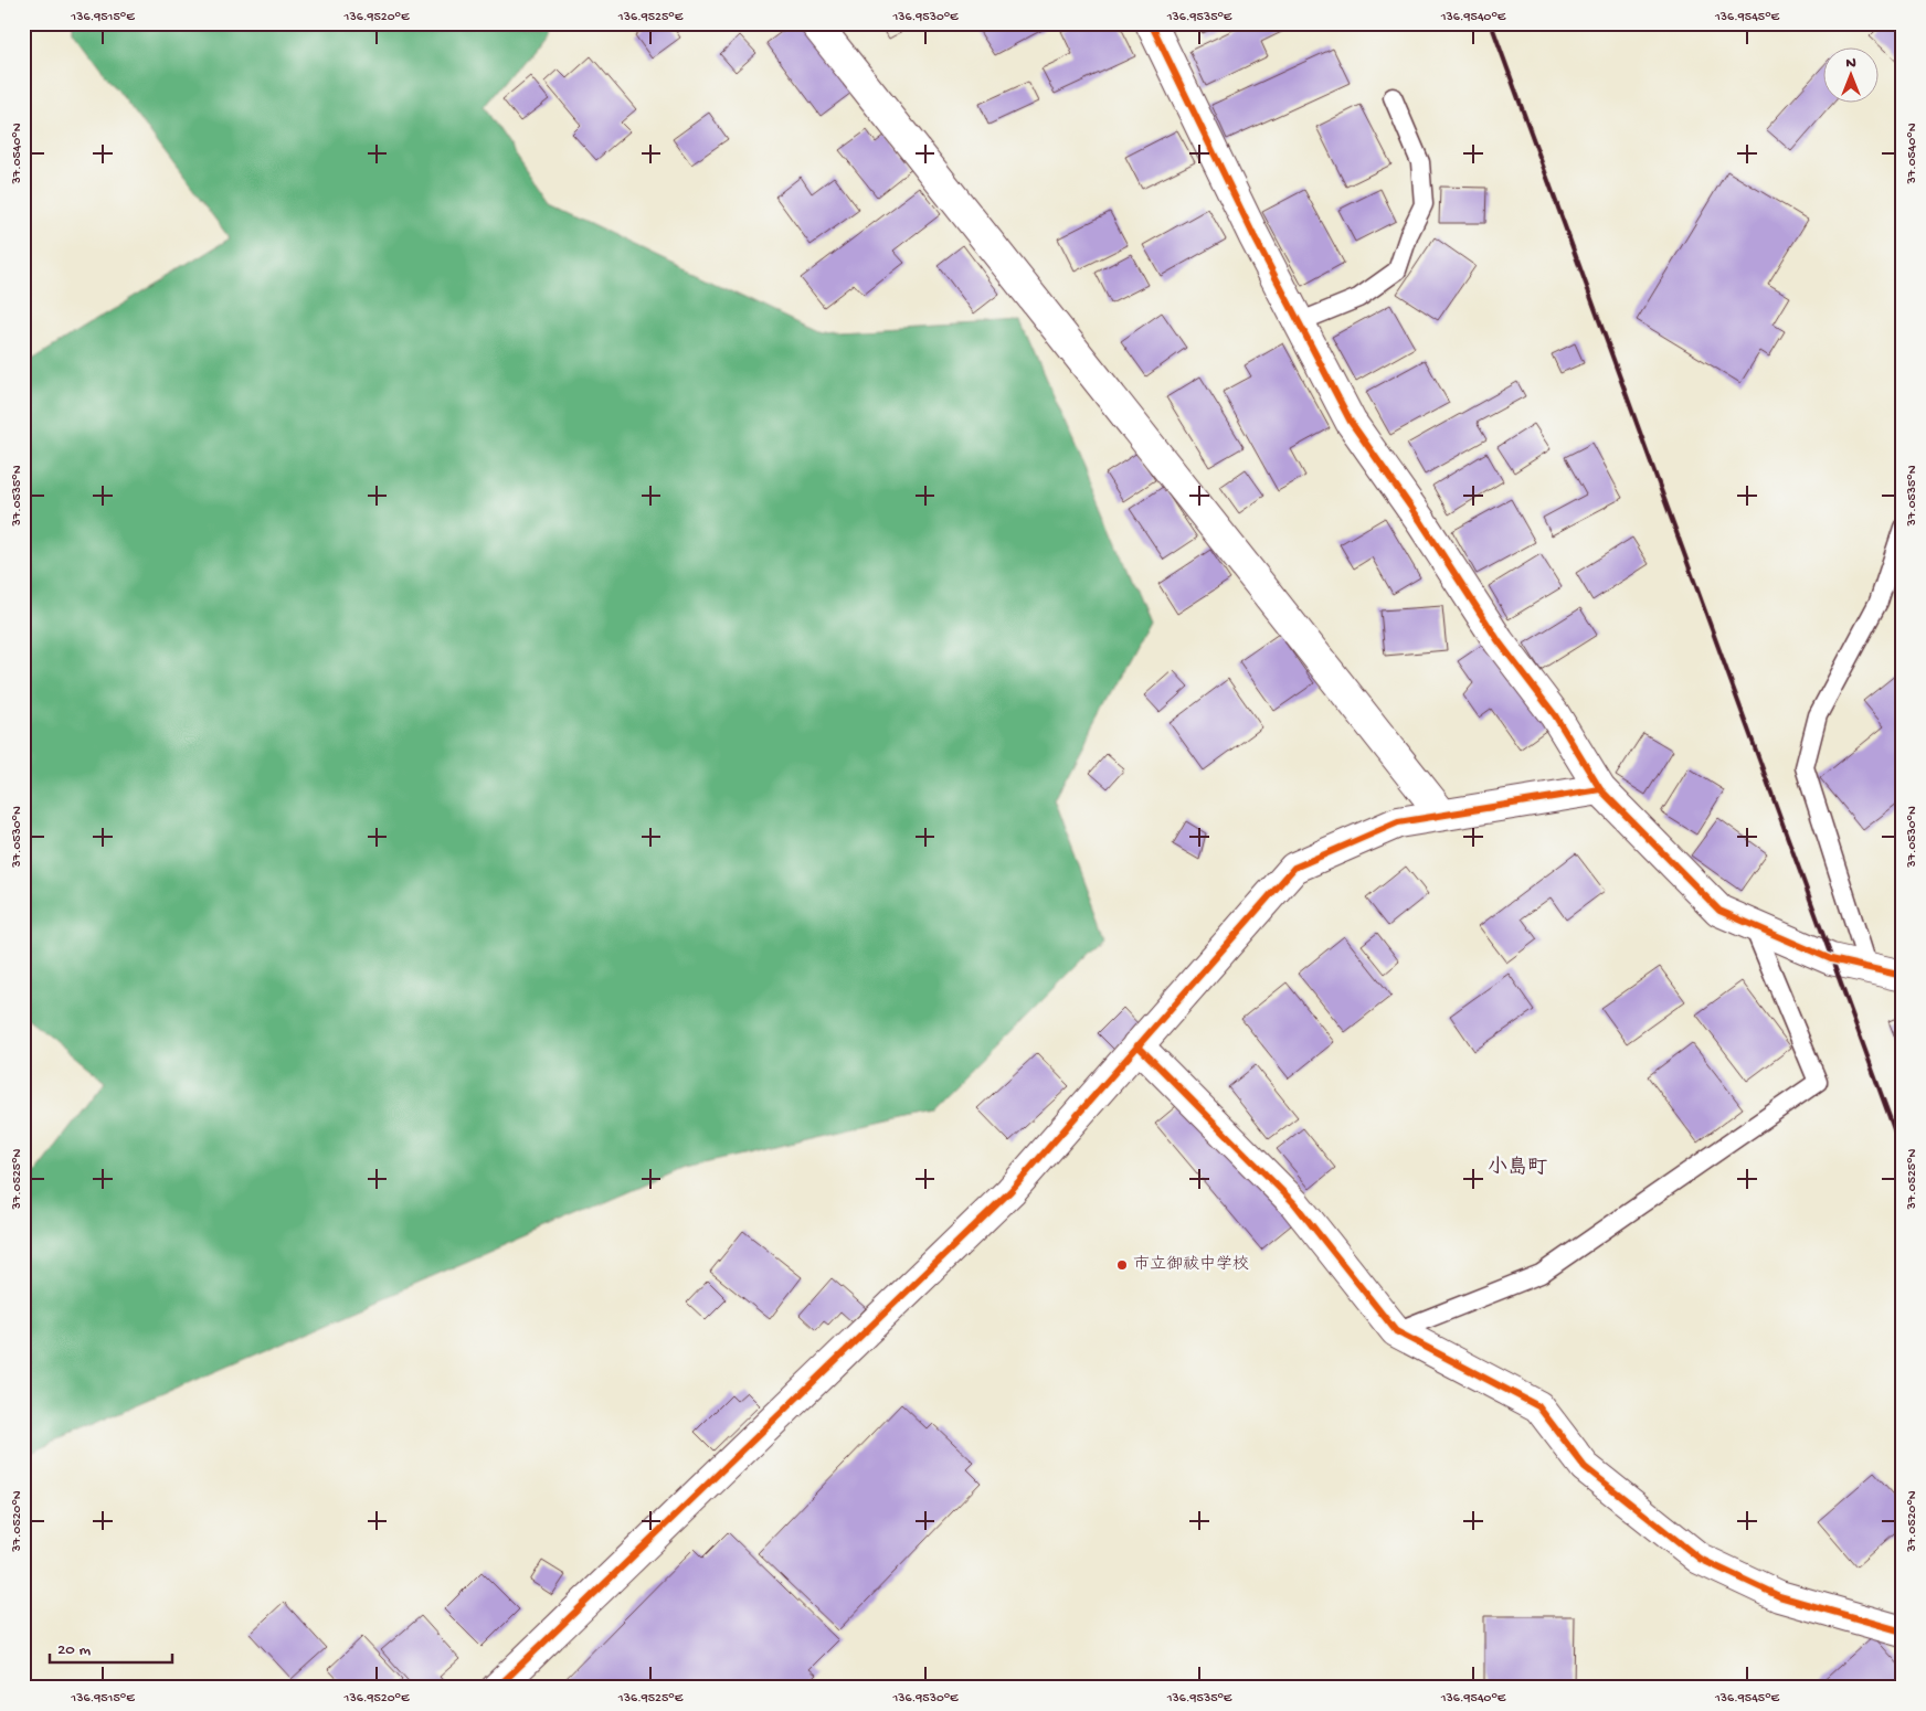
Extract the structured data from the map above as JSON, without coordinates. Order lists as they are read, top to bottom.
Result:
{
  "districts": ["小島町"],
  "places": ["市立御祓中学校"],
  "scale_bar": "20 m",
  "north": "top",
  "coordinates": [
    "136.9515°E",
    "136.9520°E",
    "136.9525°E",
    "136.9530°E",
    "136.9535°E",
    "136.9540°E",
    "136.9545°E",
    "37.0540°N",
    "37.0535°N",
    "37.0530°N",
    "37.0525°N",
    "37.0520°N"
  ]
}
